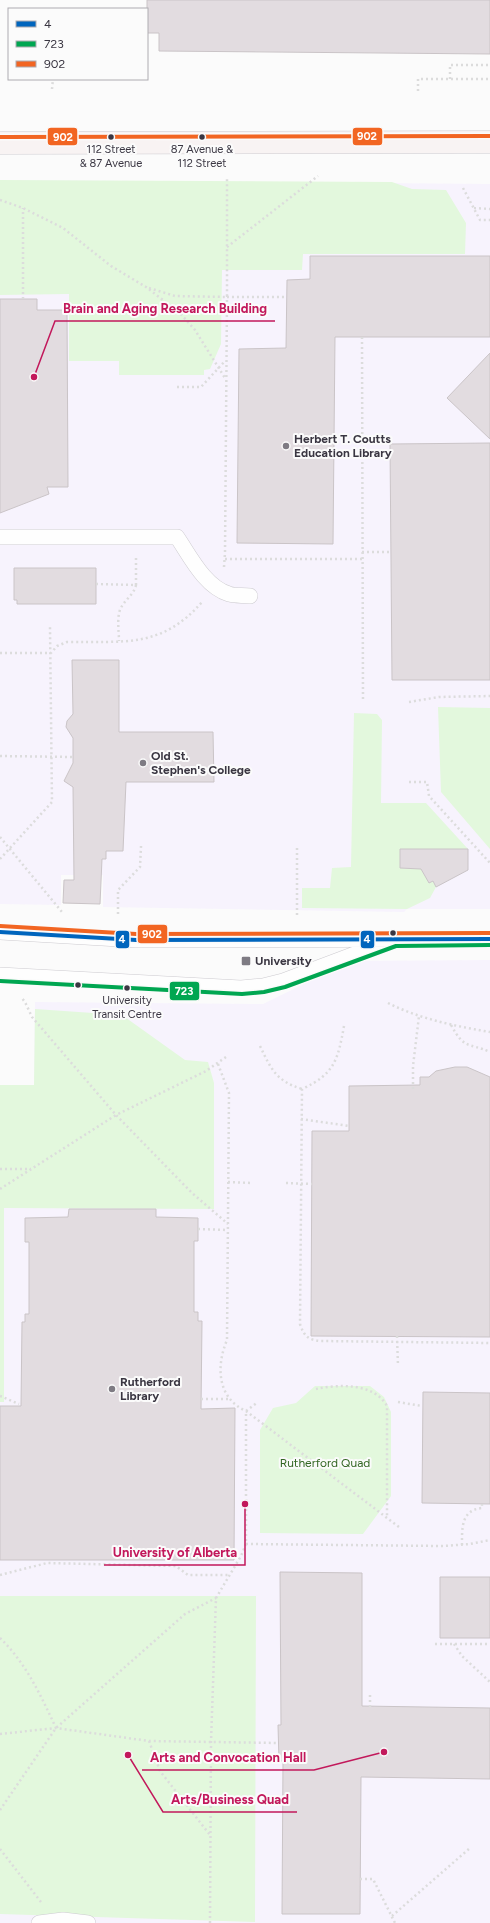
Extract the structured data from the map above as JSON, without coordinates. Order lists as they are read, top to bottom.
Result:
{
  "parks": ["Rutherford Quad"],
  "places": {
    "other": [
      "112 Street & 87 Avenue",
      "87 Avenue & 112 Street",
      "Brain and Aging Research Building",
      "Herbert T. Coutts Education Library",
      "Old St. Stephen's College",
      "University Transit Centre",
      "Rutherford Library",
      "University of Alberta",
      "Arts and Convocation Hall",
      "Arts/Business Quad"
    ],
    "transit": ["University"]
  },
  "lines": ["transit line 902", "transit line 4", "transit line 723"],
  "legend": ["4", "723", "902"]
}
